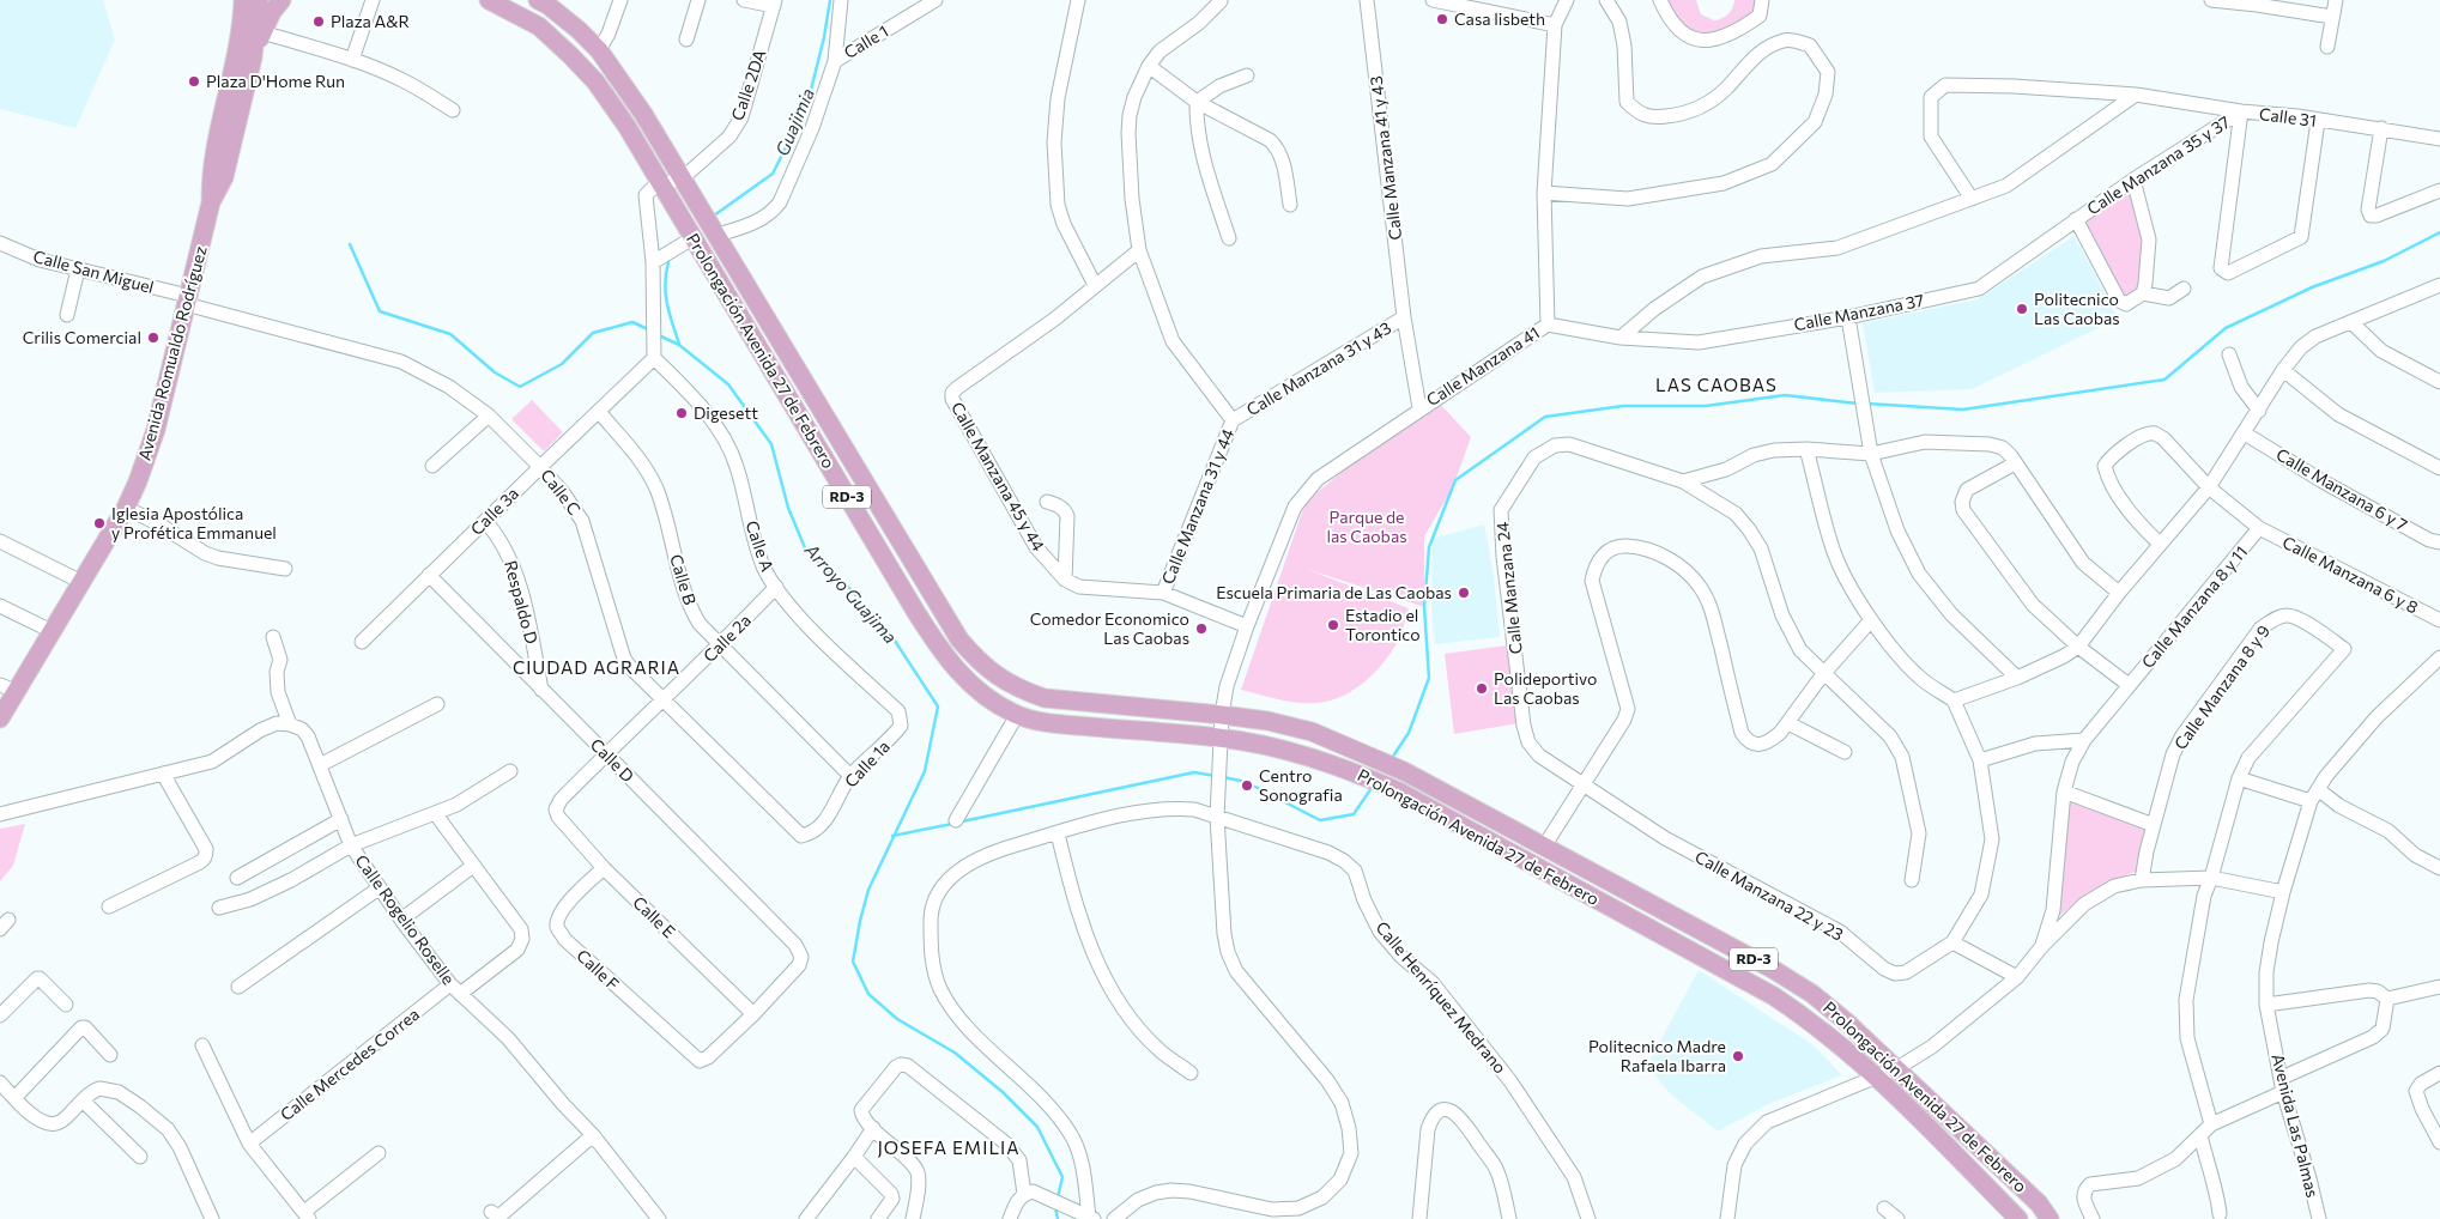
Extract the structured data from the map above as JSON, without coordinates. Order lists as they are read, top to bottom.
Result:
{
  "streets": {
    "main road": ["Prolongación Avenida 27 de Febrero", "Avenida Romualdo Rodríguez", "RD-3"],
    "street": [
      "Calle 1",
      "Calle 2DA",
      "Calle 31",
      "Calle Manzana 41 y 43",
      "Calle Manzana 35 y 37",
      "Calle San Miguel",
      "Calle Manzana 37",
      "Calle Manzana 41",
      "Calle Manzana 31 y 43",
      "Calle Manzana 45 y 44",
      "Calle Manzana 6 y 7",
      "Calle C",
      "Calle Manzana 31 y 44",
      "Calle 3a",
      "Calle A",
      "Calle Manzana 6 y 8",
      "Calle B",
      "Calle Manzana 24",
      "Respaldo D",
      "Calle Manzana 8 y 11",
      "Calle 2a",
      "Calle Manzana 8 y 9",
      "Calle D",
      "Calle 1a",
      "Calle Manzana 22 y 23",
      "Calle E",
      "Calle Rogelio Roselle",
      "Calle F",
      "Calle Henríquez Medrano",
      "Calle Mercedes Correa",
      "Avenida Las Palmas"
    ]
  },
  "crossings": [
    ["Calle 1", "Prolongación Avenida 27 de Febrero"],
    ["Calle 2DA", "Prolongación Avenida 27 de Febrero"],
    ["Calle 31", "Calle Manzana 35 y 37"],
    ["Calle Manzana 41 y 43", "Calle Manzana 41"],
    ["Calle Manzana 41 y 43", "Calle Manzana 31 y 43"],
    ["Calle Manzana 35 y 37", "Calle Manzana 37"],
    ["Calle San Miguel", "Avenida Romualdo Rodríguez"],
    ["Calle San Miguel", "Calle C"],
    ["Calle Manzana 37", "Calle Manzana 41"],
    ["Prolongación Avenida 27 de Febrero", "Calle Manzana 41"],
    ["Avenida Romualdo Rodríguez", "Calle C"],
    ["Calle Manzana 41", "Calle Henríquez Medrano"],
    ["Calle Manzana 31 y 43", "Calle Manzana 31 y 44"],
    ["Calle C", "Calle 3a"],
    ["Calle C", "Calle 2a"],
    ["Calle C", "Calle 1a"],
    ["Calle 3a", "Calle A"],
    ["Calle 3a", "Calle B"],
    ["Calle 3a", "Respaldo D"],
    ["Calle 3a", "Calle D"],
    ["Calle A", "Calle 2a"],
    ["Calle A", "Calle 1a"],
    ["Calle Manzana 6 y 8", "Calle Manzana 8 y 11"],
    ["Calle B", "Calle 2a"],
    ["Calle B", "Calle 1a"],
    ["Calle Manzana 24", "Calle Manzana 22 y 23"],
    ["Respaldo D", "Calle D"],
    ["Calle 2a", "Calle D"],
    ["Calle 2a", "Calle E"],
    ["Calle D", "Calle E"],
    ["Calle D", "Calle F"],
    ["Calle E", "Calle F"],
    ["Calle Rogelio Roselle", "Calle Mercedes Correa"]
  ],
  "districts": ["LAS CAOBAS", "CIUDAD AGRARIA", "JOSEFA EMILIA"],
  "water": ["Guajimia", "Arroyo Guajima"],
  "parks": ["Parque de las Caobas"],
  "places": [
    "Casa lisbeth",
    "Plaza A&R",
    "Plaza D'Home Run",
    "Politecnico Las Caobas",
    "Crilis Comercial",
    "Digesett",
    "Iglesia Apostólica y Profética Emmanuel",
    "Escuela Primaria de Las Caobas",
    "Estadio el Torontico",
    "Comedor Economico Las Caobas",
    "Polideportivo Las Caobas",
    "Centro Sonografia",
    "Politecnico Madre Rafaela Ibarra"
  ]
}
